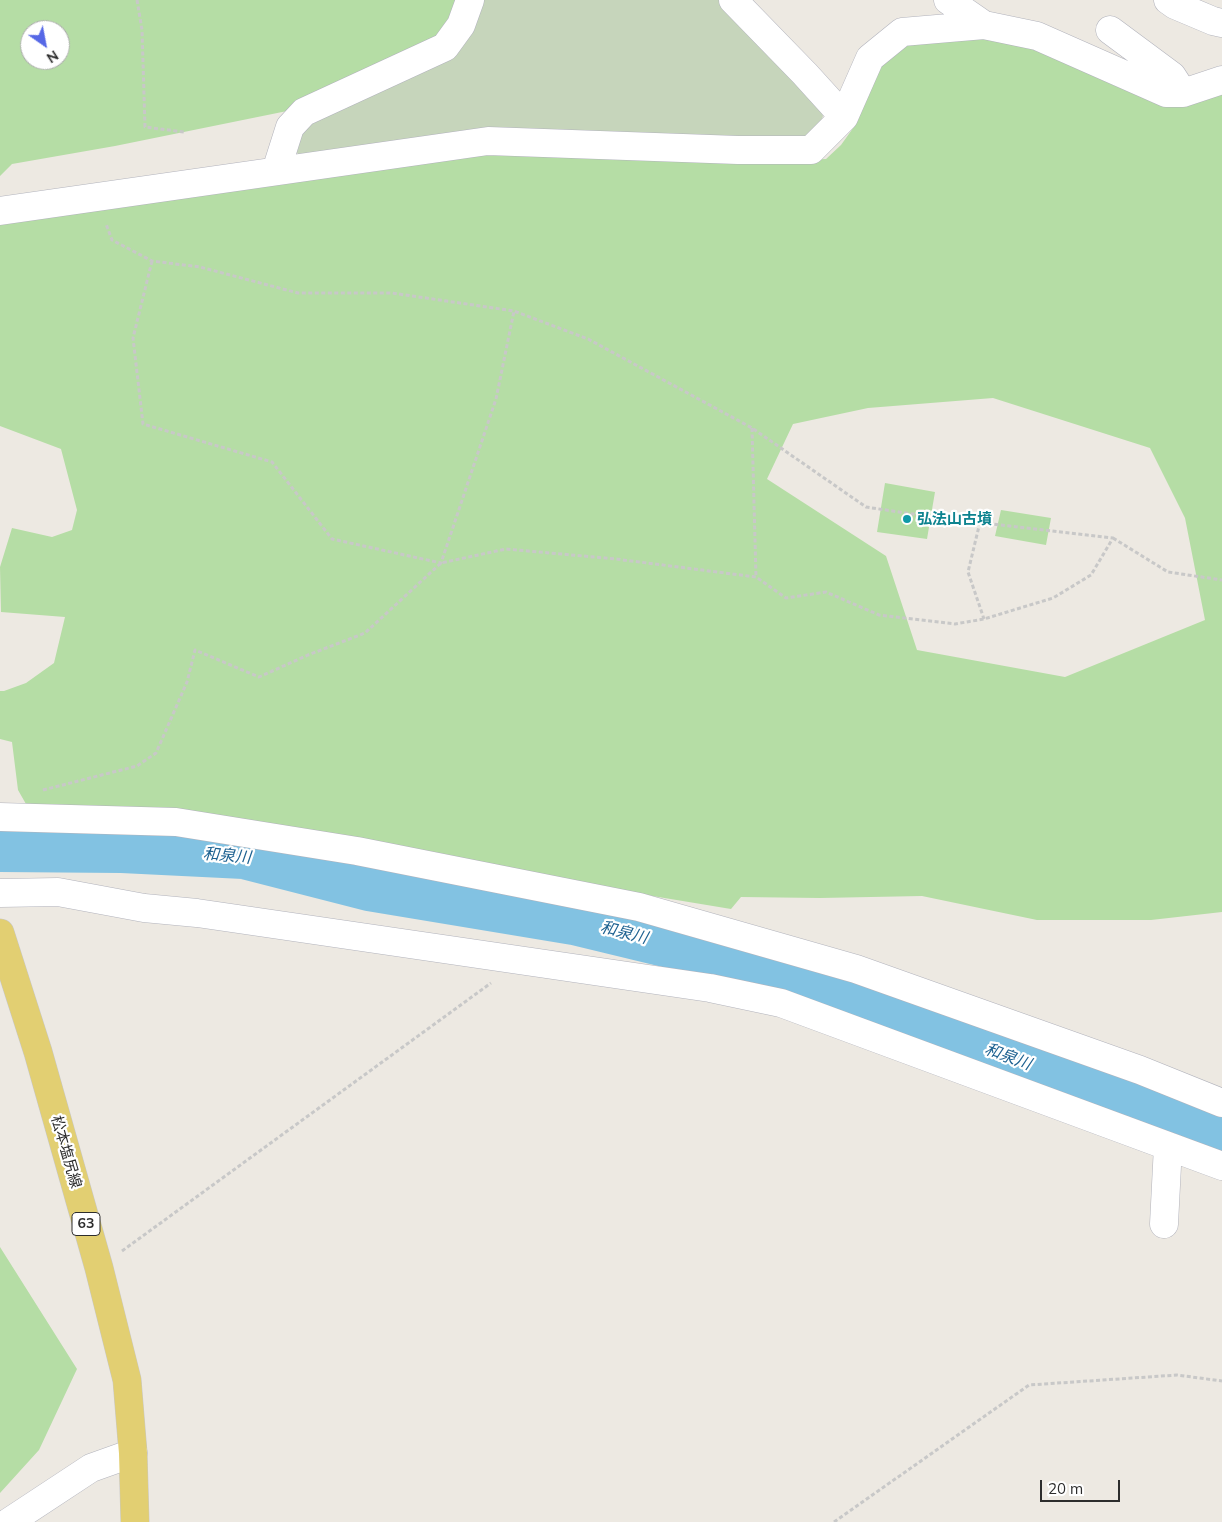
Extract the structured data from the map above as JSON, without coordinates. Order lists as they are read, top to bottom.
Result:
{
  "streets": {
    "main road": ["松本塩尻線", "63"]
  },
  "water": ["和泉川"],
  "places": ["弘法山古墳"],
  "scale_bar": "20 m",
  "north": "bottom right"
}
